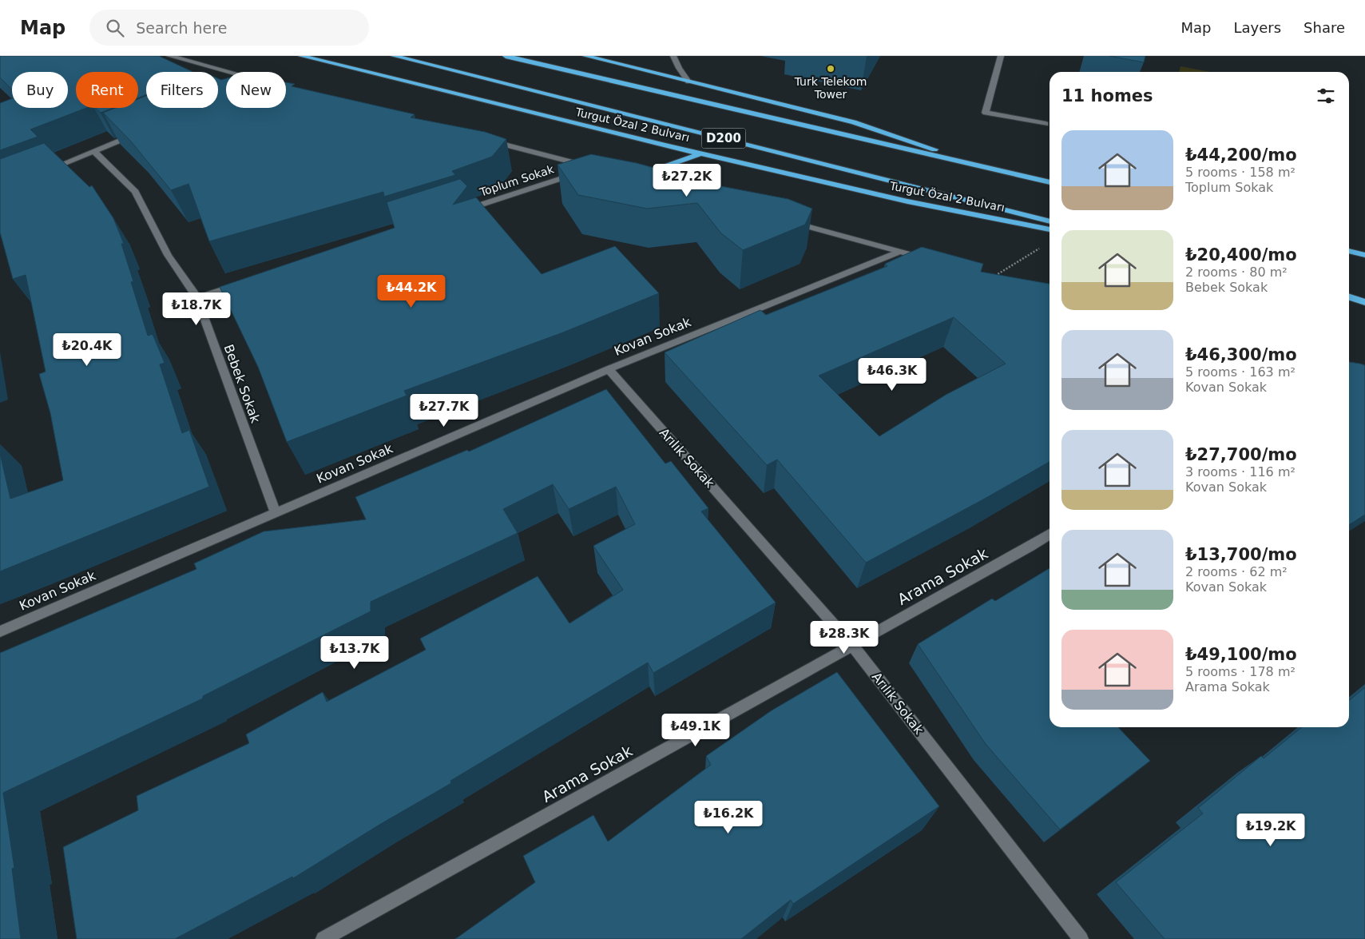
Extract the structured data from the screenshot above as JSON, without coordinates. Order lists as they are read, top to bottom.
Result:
{
  "streets": {
    "highway": ["Turgut Özal 2 Bulvarı", "D200"],
    "street": [
      "Toplum Sokak",
      "Kovan Sokak",
      "Bebek Sokak",
      "Arılık Sokak",
      "Arama Sokak"
    ]
  },
  "crossings": [
    ["Kovan Sokak", "Bebek Sokak"],
    ["Kovan Sokak", "Arılık Sokak"],
    ["Arılık Sokak", "Arama Sokak"]
  ],
  "places": ["Turk Telekom Tower"],
  "page": {
    "header": "Map",
    "search": "Search here",
    "nav": ["Map", "Layers", "Share"],
    "chip": [
      "Buy",
      "Rent",
      "Filters",
      "New"
    ],
    "heading": "11 homes",
    "list": [
      {
        "name": "₺44,200/mo",
        "note": "5 rooms · 158 m² · Toplum Sokak"
      },
      {
        "name": "₺20,400/mo",
        "note": "2 rooms · 80 m² · Bebek Sokak"
      },
      {
        "name": "₺46,300/mo",
        "note": "5 rooms · 163 m² · Kovan Sokak"
      },
      {
        "name": "₺27,700/mo",
        "note": "3 rooms · 116 m² · Kovan Sokak"
      },
      {
        "name": "₺13,700/mo",
        "note": "2 rooms · 62 m² · Kovan Sokak"
      },
      {
        "name": "₺49,100/mo",
        "note": "5 rooms · 178 m² · Arama Sokak"
      }
    ],
    "price": [
      "₺27.2K",
      "₺44.2K",
      "₺18.7K",
      "₺20.4K",
      "₺46.3K",
      "₺27.7K",
      "₺28.3K",
      "₺13.7K",
      "₺49.1K",
      "₺16.2K",
      "₺19.2K"
    ]
  }
}
